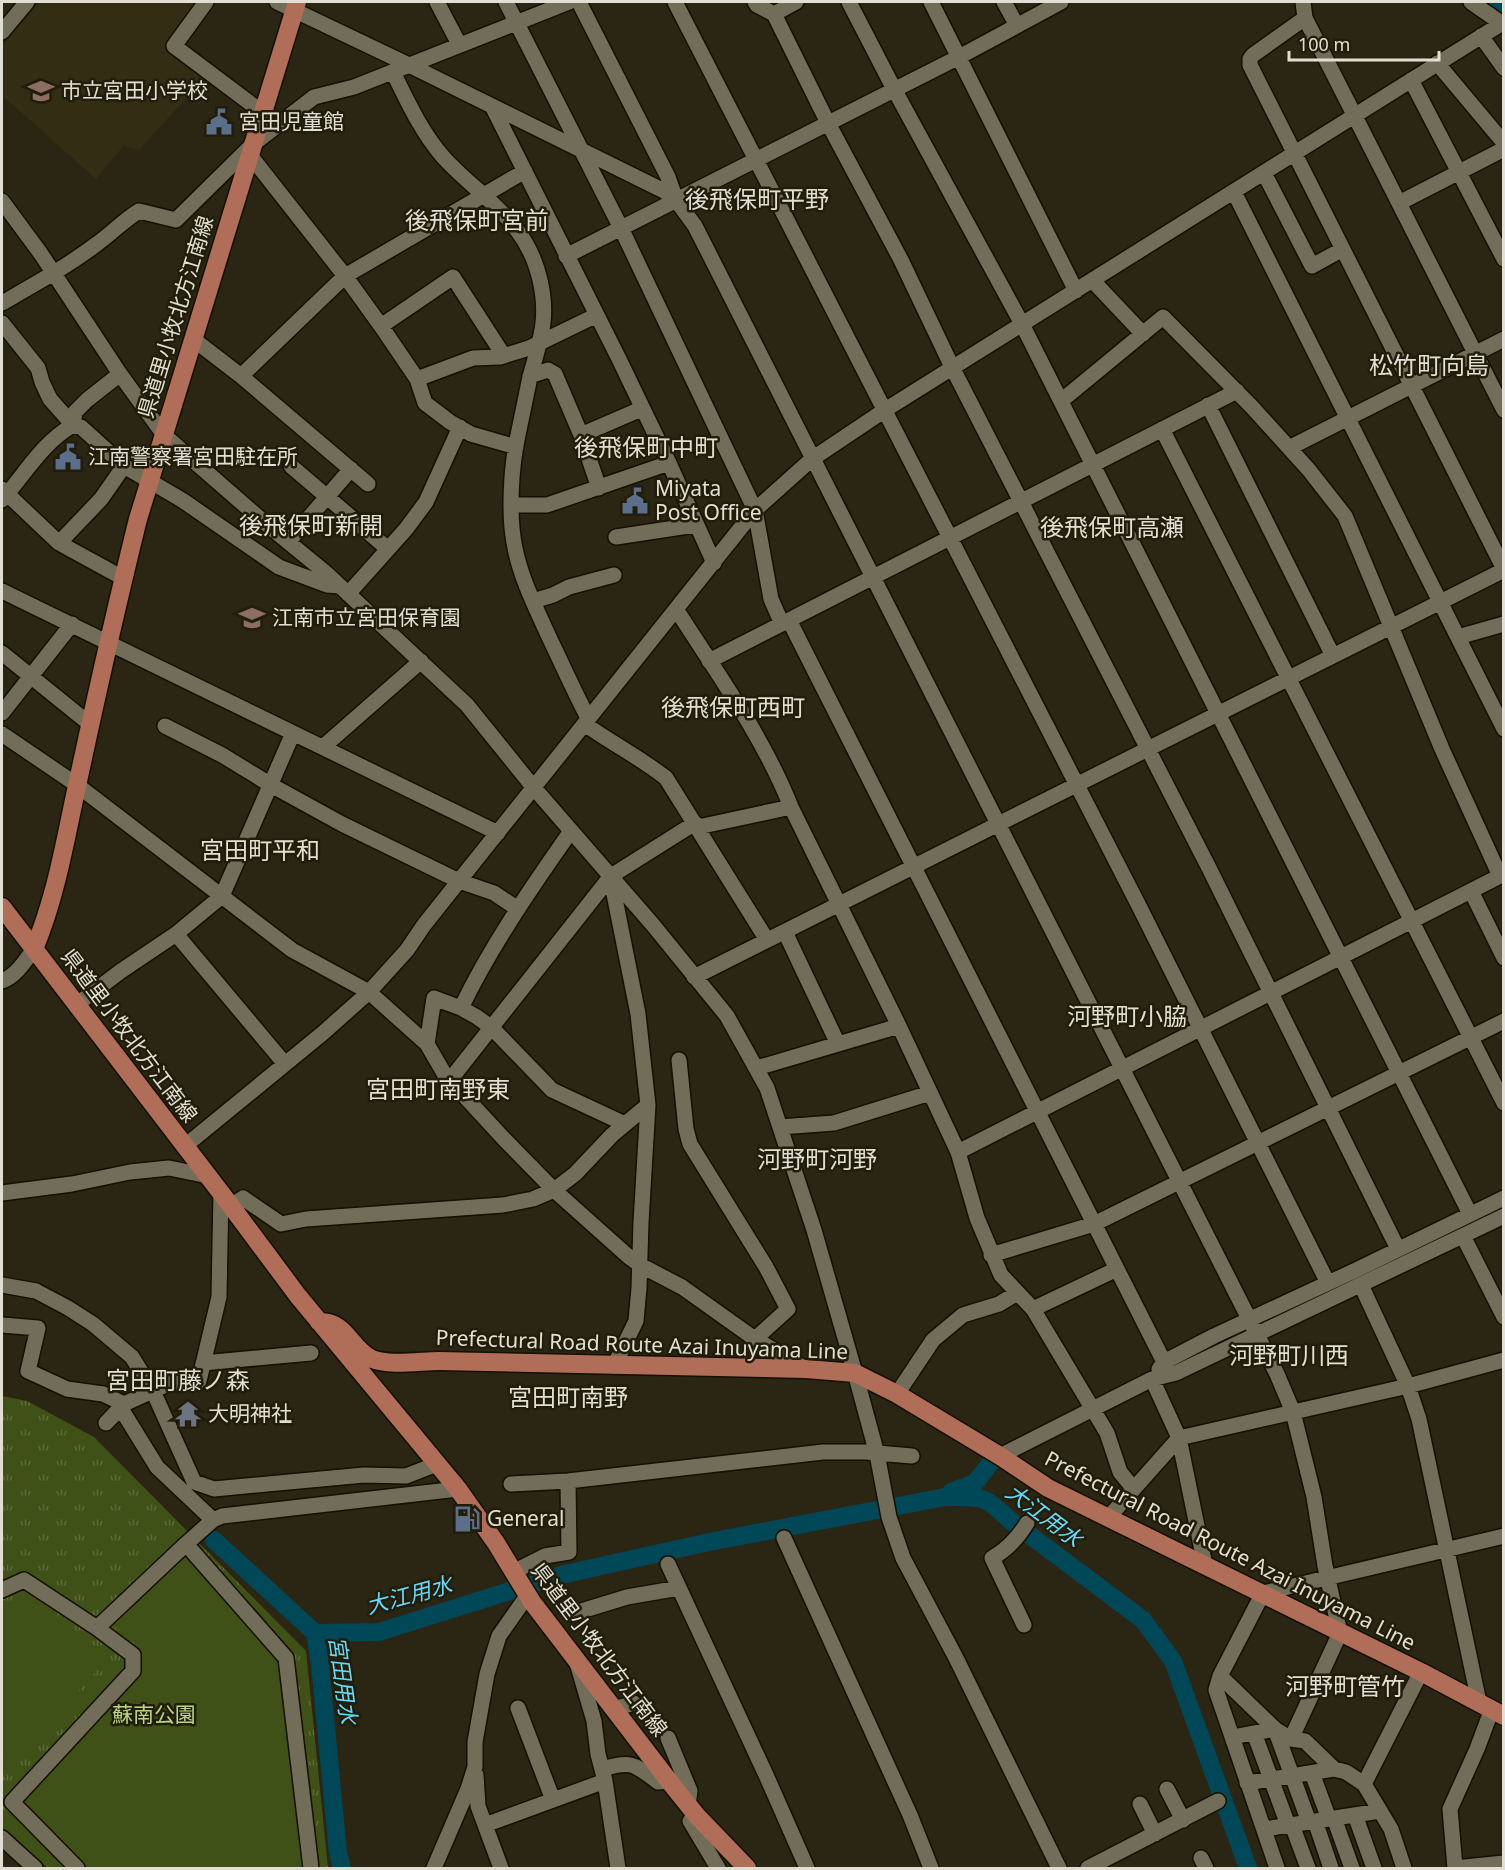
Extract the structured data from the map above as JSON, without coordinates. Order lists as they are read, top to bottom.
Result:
{
  "streets": {
    "main road": ["県道里小牧北方江南線", "Prefectural Road Route Azai Inuyama Line"]
  },
  "crossings": [
    ["県道里小牧北方江南線", "Prefectural Road Route Azai Inuyama Line"]
  ],
  "districts": [
    "後飛保町平野",
    "後飛保町宮前",
    "松竹町向島",
    "後飛保町中町",
    "後飛保町新開",
    "後飛保町高瀬",
    "後飛保町西町",
    "宮田町平和",
    "河野町小脇",
    "宮田町南野東",
    "河野町河野",
    "河野町川西",
    "宮田町藤ノ森",
    "宮田町南野",
    "河野町管竹"
  ],
  "water": ["大江用水", "宮田用水"],
  "parks": ["蘇南公園"],
  "places": {
    "school or university": ["市立宮田小学校", "江南市立宮田保育園"],
    "public building": ["宮田児童館", "江南警察署宮田駐在所", "Miyata Post Office"],
    "temple": ["大明神社"],
    "fuel station": ["General"]
  },
  "scale_bar": "100 m"
}
